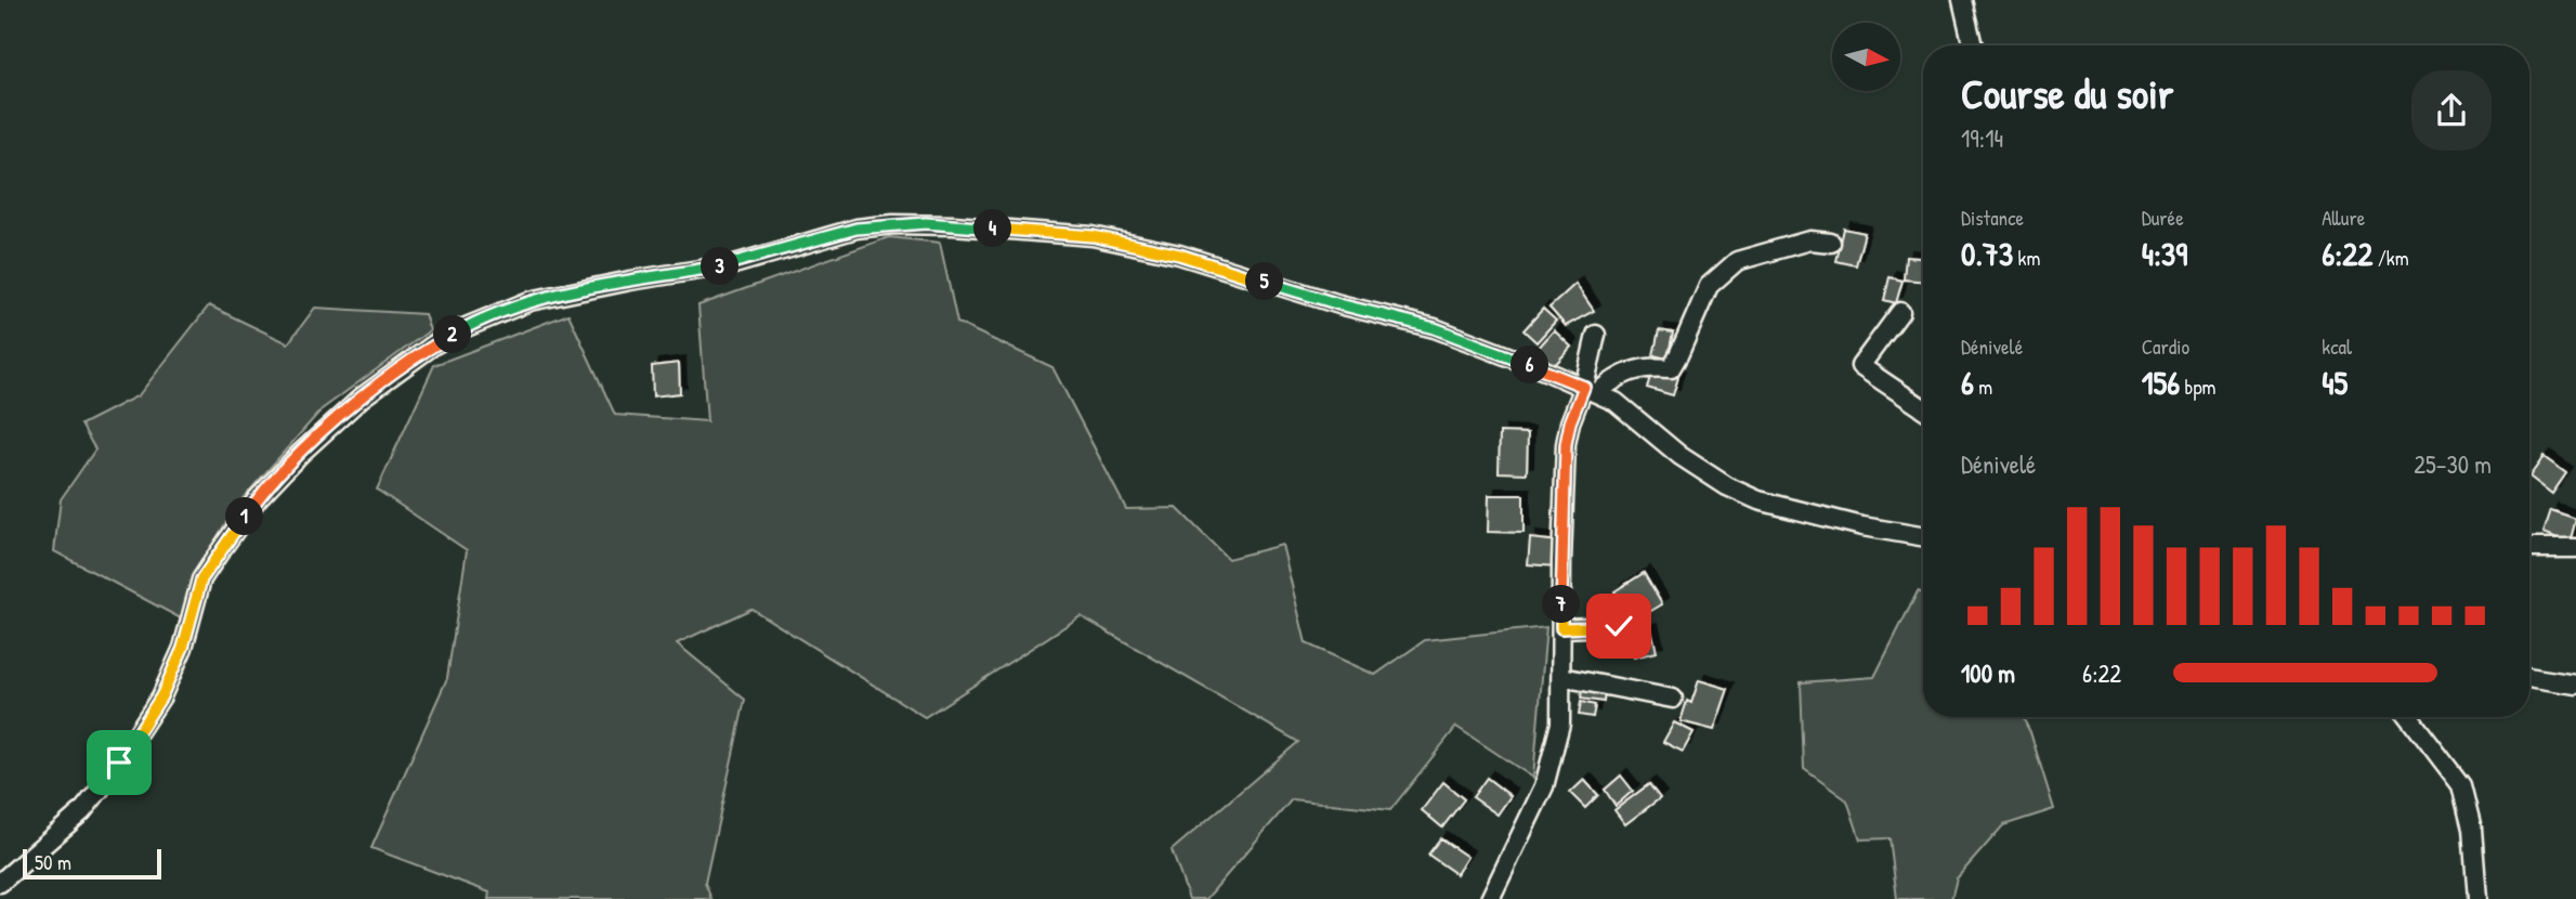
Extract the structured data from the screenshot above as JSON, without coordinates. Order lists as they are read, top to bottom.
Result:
{
  "scale_bar": "50 m",
  "north": "right",
  "page": {
    "heading": ["Course du soir", "19:14"],
    "stats": [
      ["Distance", "0.73 km"],
      ["Durée", "4:39"],
      ["Allure", "6:22 /km"],
      ["Dénivelé", "6 m"],
      ["Cardio", "156 bpm"],
      ["kcal", "45"]
    ],
    "pins": [
      "4",
      "3",
      "5",
      "2",
      "6",
      "1",
      "7"
    ],
    "chart": ["Dénivelé", "25–30 m"],
    "list": [
      {
        "name": "100 m",
        "note": "6:22"
      }
    ],
    "scale": "50 m"
  }
}
